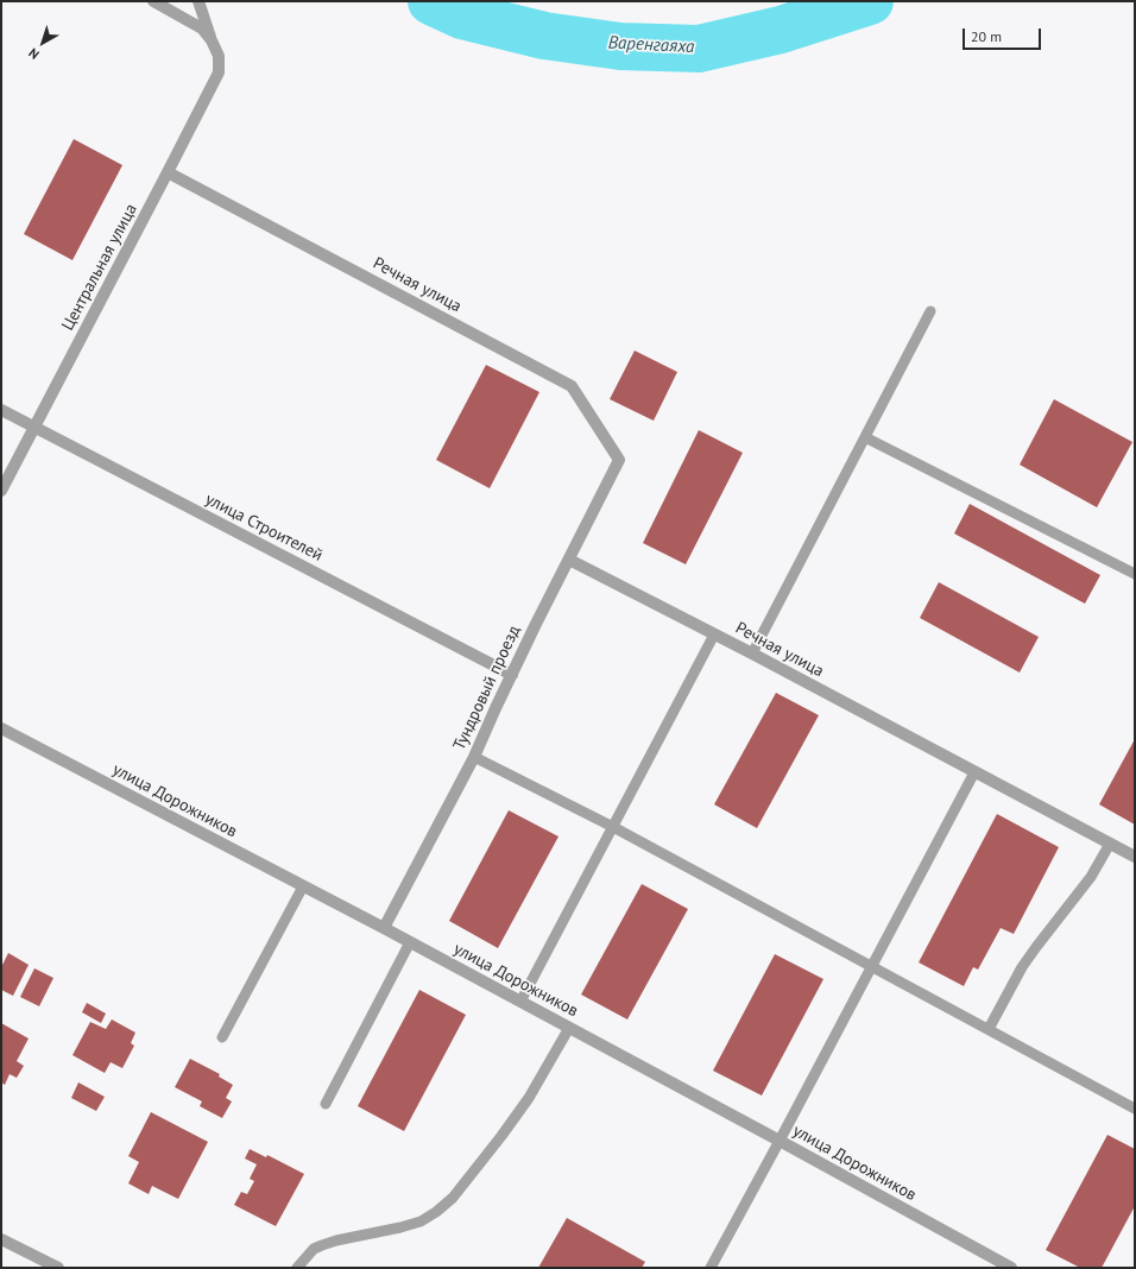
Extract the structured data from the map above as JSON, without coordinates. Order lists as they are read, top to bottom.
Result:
{
  "streets": {
    "street": [
      "Центральная улица",
      "Речная улица",
      "улица Строителей",
      "Тундровый проезд",
      "улица Дорожников"
    ]
  },
  "crossings": [
    ["Центральная улица", "Речная улица"],
    ["Центральная улица", "улица Строителей"],
    ["Речная улица", "Тундровый проезд"],
    ["улица Строителей", "Тундровый проезд"],
    ["Тундровый проезд", "улица Дорожников"]
  ],
  "water": ["Варенгаяха"],
  "scale_bar": "20 m",
  "north": "bottom left"
}
